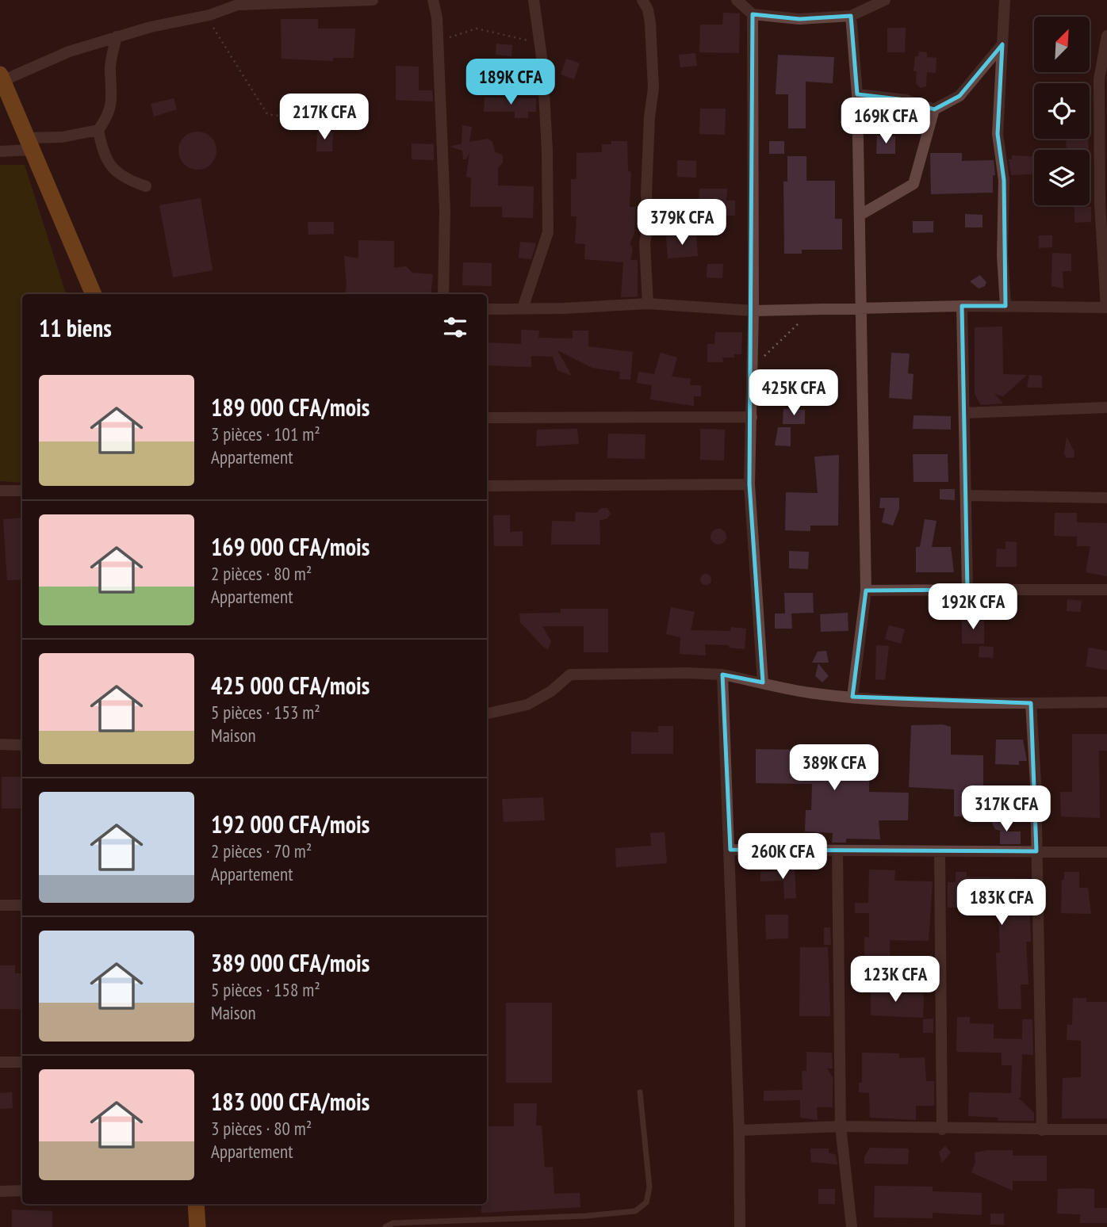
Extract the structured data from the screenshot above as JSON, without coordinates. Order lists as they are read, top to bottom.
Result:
{
  "north": "top right",
  "page": {
    "price": [
      "189K CFA",
      "217K CFA",
      "169K CFA",
      "379K CFA",
      "425K CFA",
      "192K CFA",
      "389K CFA",
      "317K CFA",
      "260K CFA",
      "183K CFA",
      "123K CFA"
    ],
    "heading": "11 biens",
    "list": [
      {
        "name": "189 000 CFA/mois",
        "note": "3 pièces · 101 m² · Appartement"
      },
      {
        "name": "169 000 CFA/mois",
        "note": "2 pièces · 80 m² · Appartement"
      },
      {
        "name": "425 000 CFA/mois",
        "note": "5 pièces · 153 m² · Maison"
      },
      {
        "name": "192 000 CFA/mois",
        "note": "2 pièces · 70 m² · Appartement"
      },
      {
        "name": "389 000 CFA/mois",
        "note": "5 pièces · 158 m² · Maison"
      },
      {
        "name": "183 000 CFA/mois",
        "note": "3 pièces · 80 m² · Appartement"
      }
    ]
  }
}
